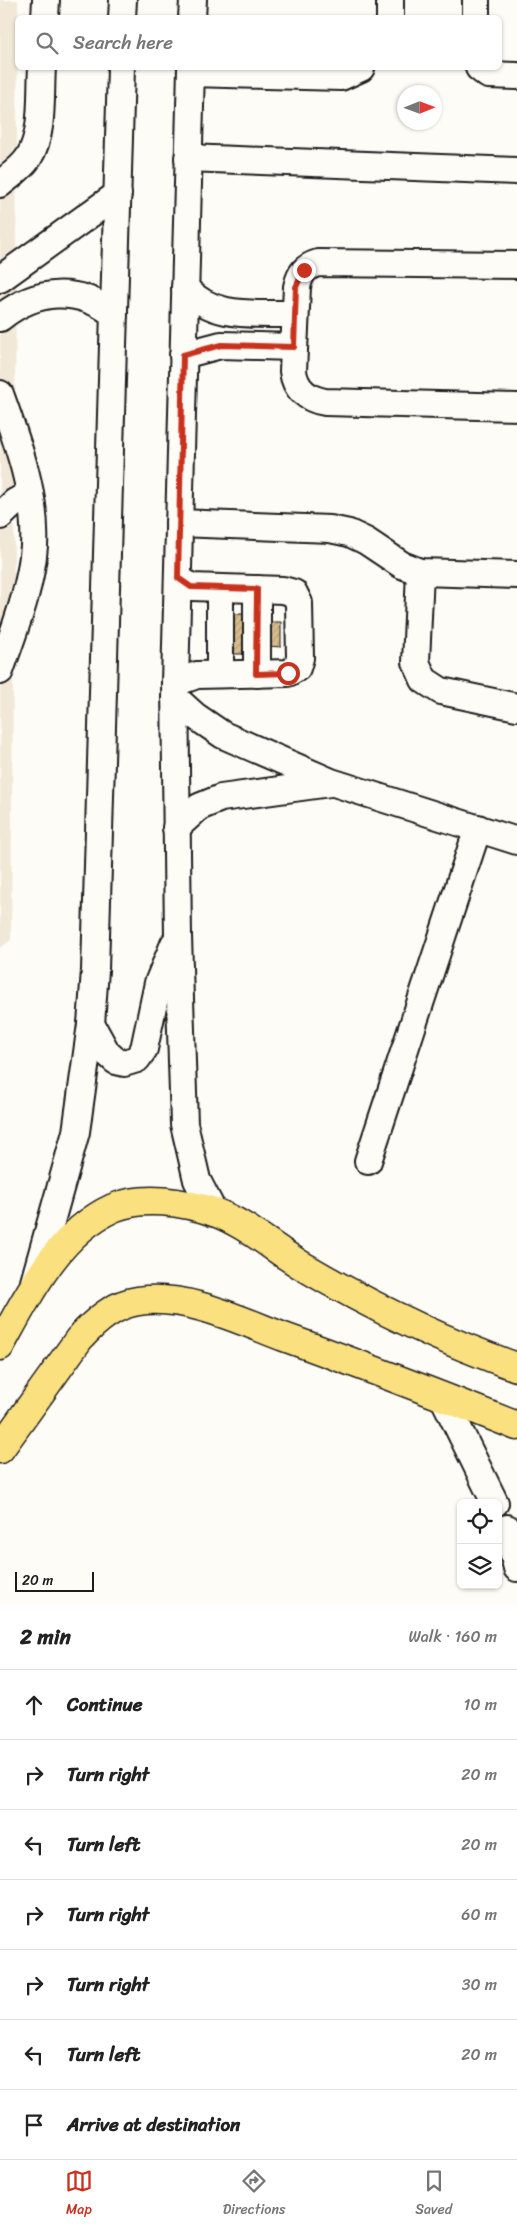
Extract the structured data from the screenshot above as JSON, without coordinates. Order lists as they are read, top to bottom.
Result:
{
  "scale_bar": "20 m",
  "north": "right",
  "page": {
    "search": "Search here",
    "scale": "20 m",
    "heading": ["2 min", "Walk · 160 m"],
    "list": [
      ["Continue", "10 m"],
      ["Turn right", "20 m"],
      ["Turn left", "20 m"],
      ["Turn right", "60 m"],
      ["Turn right", "30 m"],
      ["Turn left", "20 m"],
      "Arrive at destination"
    ],
    "nav": ["Map", "Directions", "Saved"]
  }
}
